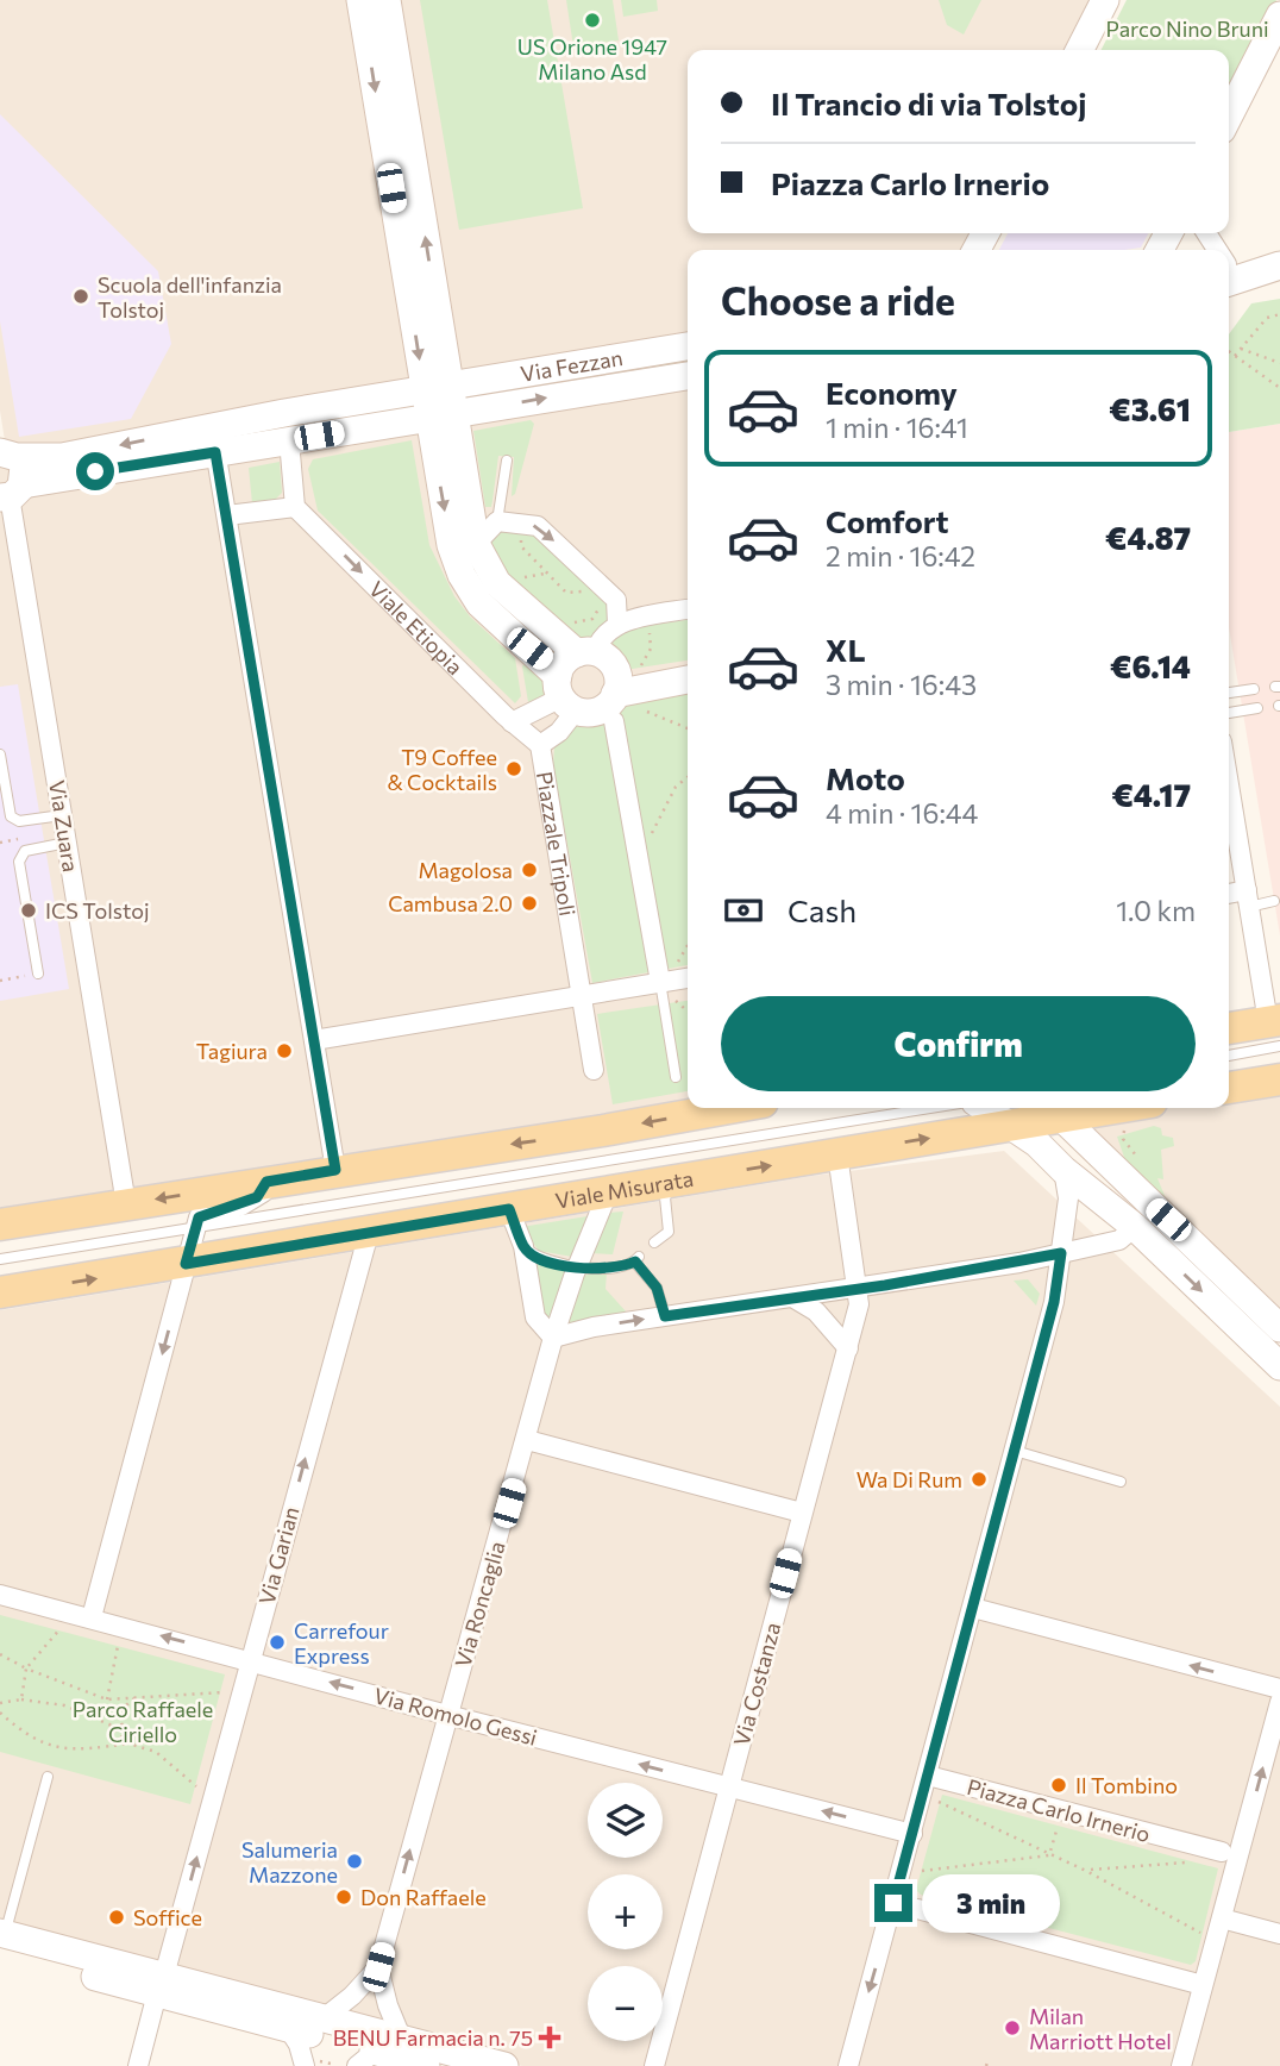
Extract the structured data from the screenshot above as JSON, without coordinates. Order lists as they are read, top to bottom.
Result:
{
  "streets": {
    "main road": ["Viale Misurata"],
    "street": [
      "Via Fezzan",
      "Viale Etiopia",
      "Via Zuara",
      "Piazzale Tripoli",
      "Via Garian",
      "Via Roncaglia",
      "Via Costanza",
      "Via Romolo Gessi",
      "Piazza Carlo Irnerio"
    ]
  },
  "crossings": [
    ["Viale Etiopia", "Piazzale Tripoli"],
    ["Via Zuara", "Viale Misurata"],
    ["Viale Misurata", "Via Garian"],
    ["Viale Misurata", "Via Roncaglia"],
    ["Viale Misurata", "Via Costanza"],
    ["Via Garian", "Via Romolo Gessi"],
    ["Via Roncaglia", "Via Romolo Gessi"],
    ["Via Costanza", "Via Romolo Gessi"]
  ],
  "one_way": ["Via Romolo Gessi"],
  "parks": ["Parco Nino Bruni", "Parco Raffaele Ciriello"],
  "places": {
    "other": [
      "US Orione 1947 Milano Asd",
      "Scuola dell'infanzia Tolstoj",
      "T9 Coffee & Cocktails",
      "Magolosa",
      "Cambusa 2.0",
      "ICS Tolstoj",
      "Tagiura",
      "Wa Di Rum",
      "Carrefour Express",
      "Il Tombino",
      "Salumeria Mazzone",
      "Don Raffaele",
      "Soffice",
      "Milan Marriott Hotel"
    ],
    "health": ["BENU Farmacia n. 75"]
  },
  "page": {
    "banner": ["Il Trancio di via Tolstoj", "Piazza Carlo Irnerio"],
    "heading": "Choose a ride",
    "list": [
      {
        "name": "Economy",
        "note": "1 min · 16:41",
        "value": "€3.61"
      },
      {
        "name": "Comfort",
        "note": "2 min · 16:42",
        "value": "€4.87"
      },
      {
        "name": "XL",
        "note": "3 min · 16:43",
        "value": "€6.14"
      },
      {
        "name": "Moto",
        "note": "4 min · 16:44",
        "value": "€4.17"
      }
    ],
    "pay": ["Cash", "1.0 km"],
    "buttons": "Confirm",
    "map_buttons": ["+", "−"],
    "bubble": "3 min"
  }
}
